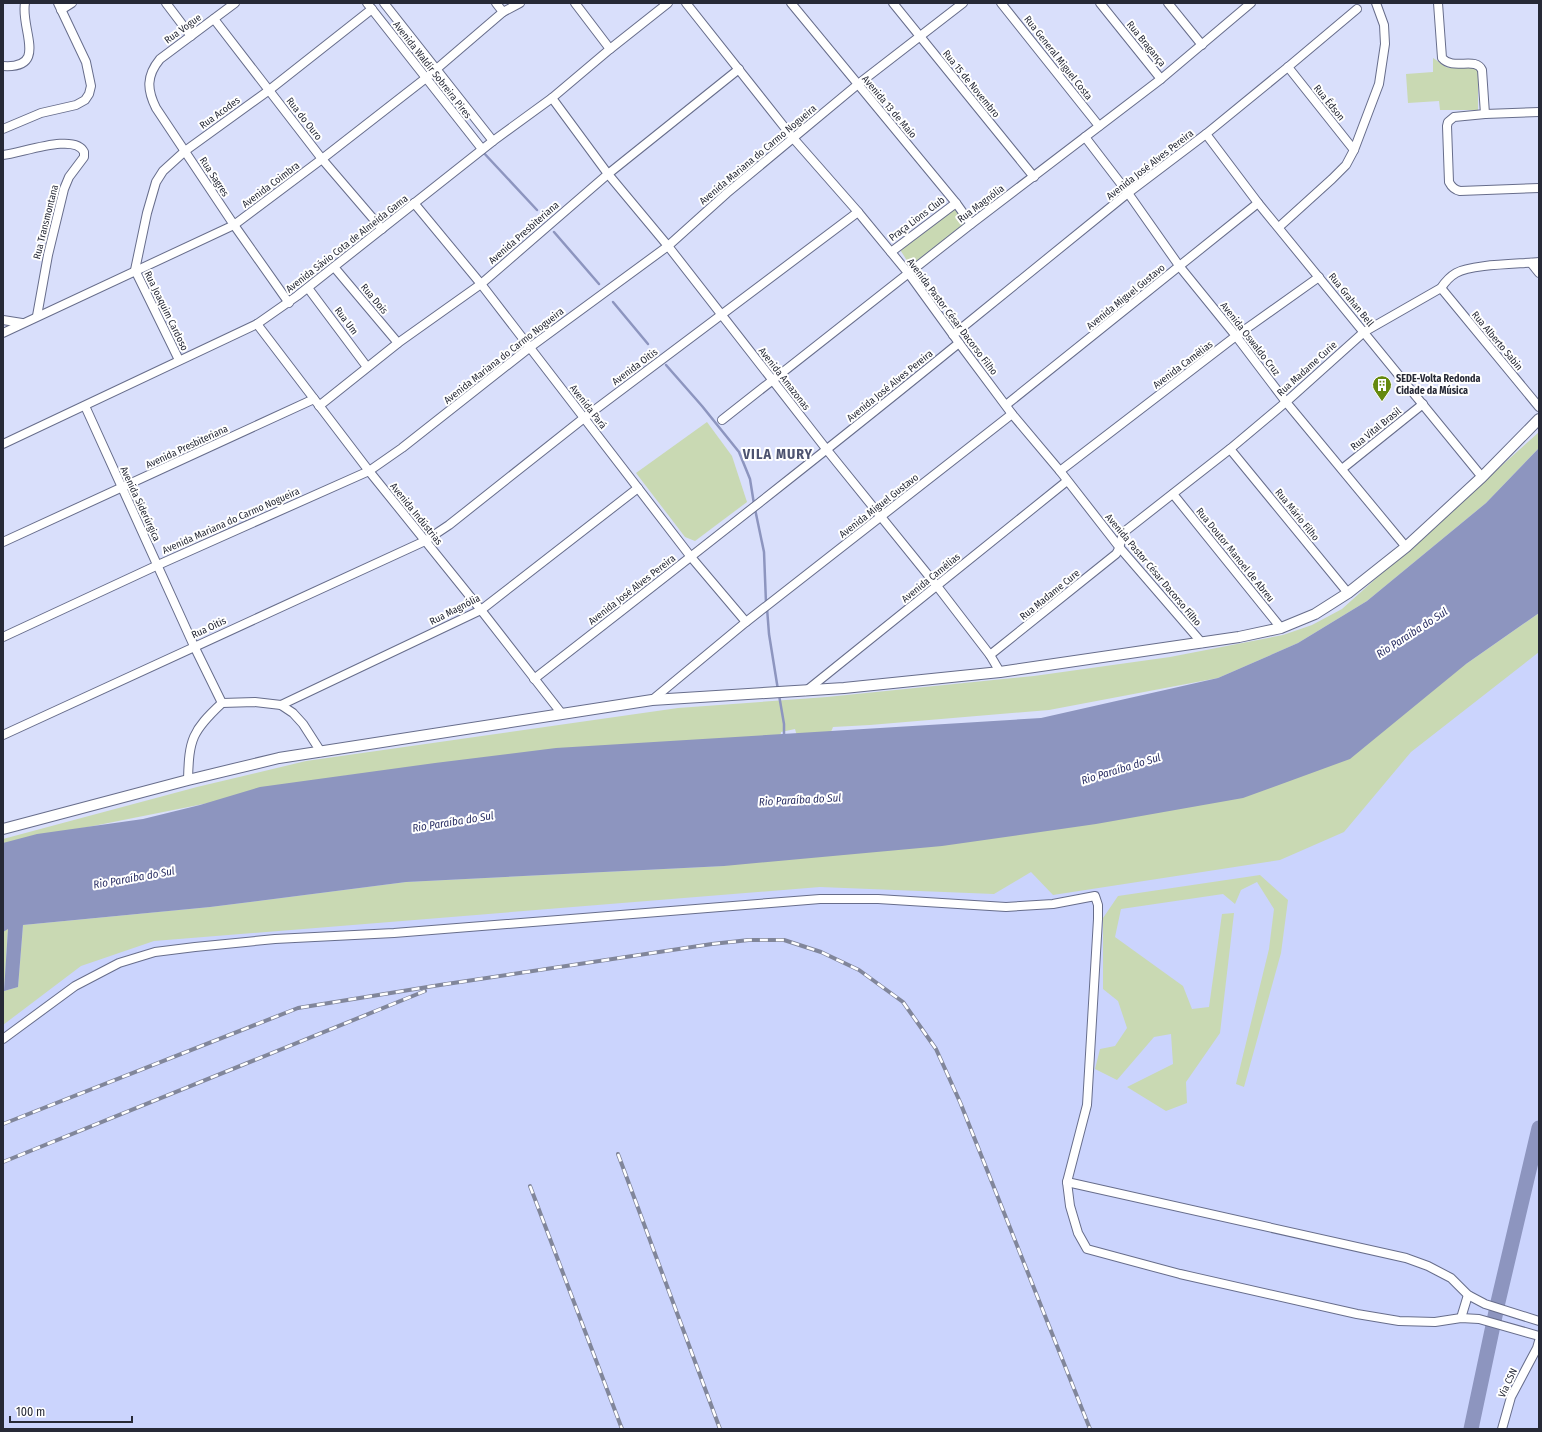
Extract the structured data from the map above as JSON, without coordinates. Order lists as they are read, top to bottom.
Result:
{
  "streets": {
    "street": [
      "Rua Vogue",
      "Rua Bragança",
      "Rua General Miguel Costa",
      "Avenida Waldir Sobreira Pires",
      "Rua 15 de Novembro",
      "Rua Édson",
      "Avenida 13 de Maio",
      "Rua Acodes",
      "Rua do Ouro",
      "Avenida Mariana do Carmo Nogueira",
      "Avenida José Alves Pereira",
      "Rua Sagres",
      "Avenida Coimbra",
      "Rua Magnólia",
      "Praça Lions Club",
      "Rua Transmontana",
      "Avenida Presbiteriana",
      "Avenida Sávio Cota de Almeida Gama",
      "Avenida Miguel Gustavo",
      "Rua Dois",
      "Rua Grahan Bell",
      "Rua Joaquim Cardoso",
      "Avenida Pastor César Dacorso Filho",
      "Rua Um",
      "Avenida Oswaldo Cruz",
      "Rua Alberto Sabin",
      "Avenida Camélias",
      "Avenida Oitis",
      "Rua Madame Curie",
      "Avenida Amazonas",
      "Avenida Pará",
      "Rua Vital Brasil",
      "Avenida Siderúrgica",
      "Avenida Indústrias",
      "Rua Mário Filho",
      "Rua Doutor Manoel de Abreu",
      "Rua Madame Cure",
      "Rua Oitis",
      "Via CSN"
    ]
  },
  "crossings": [
    ["Rua Vogue", "Rua do Ouro"],
    ["Rua Vogue", "Rua Sagres"],
    ["Rua Bragança", "Rua Magnólia"],
    ["Rua General Miguel Costa", "Rua Magnólia"],
    ["Avenida Waldir Sobreira Pires", "Rua Acodes"],
    ["Avenida Waldir Sobreira Pires", "Avenida Coimbra"],
    ["Avenida Waldir Sobreira Pires", "Avenida Sávio Cota de Almeida Gama"],
    ["Rua 15 de Novembro", "Avenida Mariana do Carmo Nogueira"],
    ["Rua 15 de Novembro", "Rua Magnólia"],
    ["Rua Édson", "Avenida José Alves Pereira"],
    ["Avenida 13 de Maio", "Avenida Mariana do Carmo Nogueira"],
    ["Avenida 13 de Maio", "Rua Magnólia"],
    ["Avenida 13 de Maio", "Praça Lions Club"],
    ["Rua Acodes", "Rua do Ouro"],
    ["Rua Acodes", "Rua Sagres"],
    ["Rua Acodes", "Avenida Coimbra"],
    ["Rua Acodes", "Rua Joaquim Cardoso"],
    ["Rua do Ouro", "Avenida Coimbra"],
    ["Rua do Ouro", "Avenida Sávio Cota de Almeida Gama"],
    ["Avenida Mariana do Carmo Nogueira", "Avenida Pastor César Dacorso Filho"],
    ["Avenida Mariana do Carmo Nogueira", "Avenida Amazonas"],
    ["Avenida Mariana do Carmo Nogueira", "Avenida Pará"],
    ["Avenida Mariana do Carmo Nogueira", "Avenida Siderúrgica"],
    ["Avenida Mariana do Carmo Nogueira", "Avenida Indústrias"],
    ["Avenida José Alves Pereira", "Rua Grahan Bell"],
    ["Avenida José Alves Pereira", "Avenida Pastor César Dacorso Filho"],
    ["Avenida José Alves Pereira", "Avenida Oswaldo Cruz"],
    ["Avenida José Alves Pereira", "Avenida Amazonas"],
    ["Avenida José Alves Pereira", "Avenida Pará"],
    ["Avenida José Alves Pereira", "Avenida Indústrias"],
    ["Rua Sagres", "Avenida Coimbra"],
    ["Rua Sagres", "Avenida Sávio Cota de Almeida Gama"],
    ["Avenida Coimbra", "Rua Transmontana"],
    ["Avenida Coimbra", "Rua Joaquim Cardoso"],
    ["Rua Magnólia", "Avenida Pastor César Dacorso Filho"],
    ["Rua Magnólia", "Avenida Oswaldo Cruz"],
    ["Rua Magnólia", "Avenida Amazonas"],
    ["Rua Magnólia", "Avenida Pará"],
    ["Rua Magnólia", "Avenida Indústrias"],
    ["Praça Lions Club", "Avenida Pastor César Dacorso Filho"],
    ["Avenida Presbiteriana", "Rua Dois"],
    ["Avenida Presbiteriana", "Avenida Pastor César Dacorso Filho"],
    ["Avenida Presbiteriana", "Rua Um"],
    ["Avenida Presbiteriana", "Avenida Amazonas"],
    ["Avenida Presbiteriana", "Avenida Pará"],
    ["Avenida Presbiteriana", "Avenida Siderúrgica"],
    ["Avenida Presbiteriana", "Avenida Indústrias"],
    ["Avenida Sávio Cota de Almeida Gama", "Rua Dois"],
    ["Avenida Sávio Cota de Almeida Gama", "Rua Joaquim Cardoso"],
    ["Avenida Sávio Cota de Almeida Gama", "Rua Um"],
    ["Avenida Sávio Cota de Almeida Gama", "Avenida Amazonas"],
    ["Avenida Sávio Cota de Almeida Gama", "Avenida Pará"],
    ["Avenida Sávio Cota de Almeida Gama", "Avenida Siderúrgica"],
    ["Avenida Sávio Cota de Almeida Gama", "Avenida Indústrias"],
    ["Avenida Miguel Gustavo", "Rua Grahan Bell"],
    ["Avenida Miguel Gustavo", "Avenida Pastor César Dacorso Filho"],
    ["Avenida Miguel Gustavo", "Avenida Oswaldo Cruz"],
    ["Avenida Miguel Gustavo", "Avenida Amazonas"],
    ["Avenida Miguel Gustavo", "Avenida Pará"],
    ["Rua Grahan Bell", "Avenida Camélias"],
    ["Rua Grahan Bell", "Rua Madame Curie"],
    ["Rua Grahan Bell", "Rua Vital Brasil"],
    ["Avenida Pastor César Dacorso Filho", "Avenida Camélias"],
    ["Avenida Pastor César Dacorso Filho", "Avenida Oitis"],
    ["Avenida Pastor César Dacorso Filho", "Rua Madame Curie"],
    ["Avenida Pastor César Dacorso Filho", "Rua Madame Cure"],
    ["Avenida Oswaldo Cruz", "Avenida Camélias"],
    ["Avenida Oswaldo Cruz", "Rua Madame Curie"],
    ["Avenida Oswaldo Cruz", "Rua Vital Brasil"],
    ["Rua Alberto Sabin", "Rua Madame Curie"],
    ["Avenida Camélias", "Avenida Amazonas"],
    ["Avenida Oitis", "Avenida Amazonas"],
    ["Avenida Oitis", "Avenida Pará"],
    ["Avenida Oitis", "Avenida Indústrias"],
    ["Avenida Oitis", "Rua Oitis"],
    ["Rua Madame Curie", "Rua Mário Filho"],
    ["Rua Madame Curie", "Rua Doutor Manoel de Abreu"],
    ["Rua Madame Curie", "Rua Madame Cure"],
    ["Avenida Amazonas", "Rua Madame Cure"],
    ["Avenida Siderúrgica", "Rua Oitis"],
    ["Avenida Indústrias", "Rua Oitis"]
  ],
  "districts": ["VILA MURY"],
  "water": ["Rio Paraíba do Sul"],
  "places": {
    "building": ["SEDE-Volta Redonda Cidade da Música"]
  },
  "scale_bar": "100 m"
}
